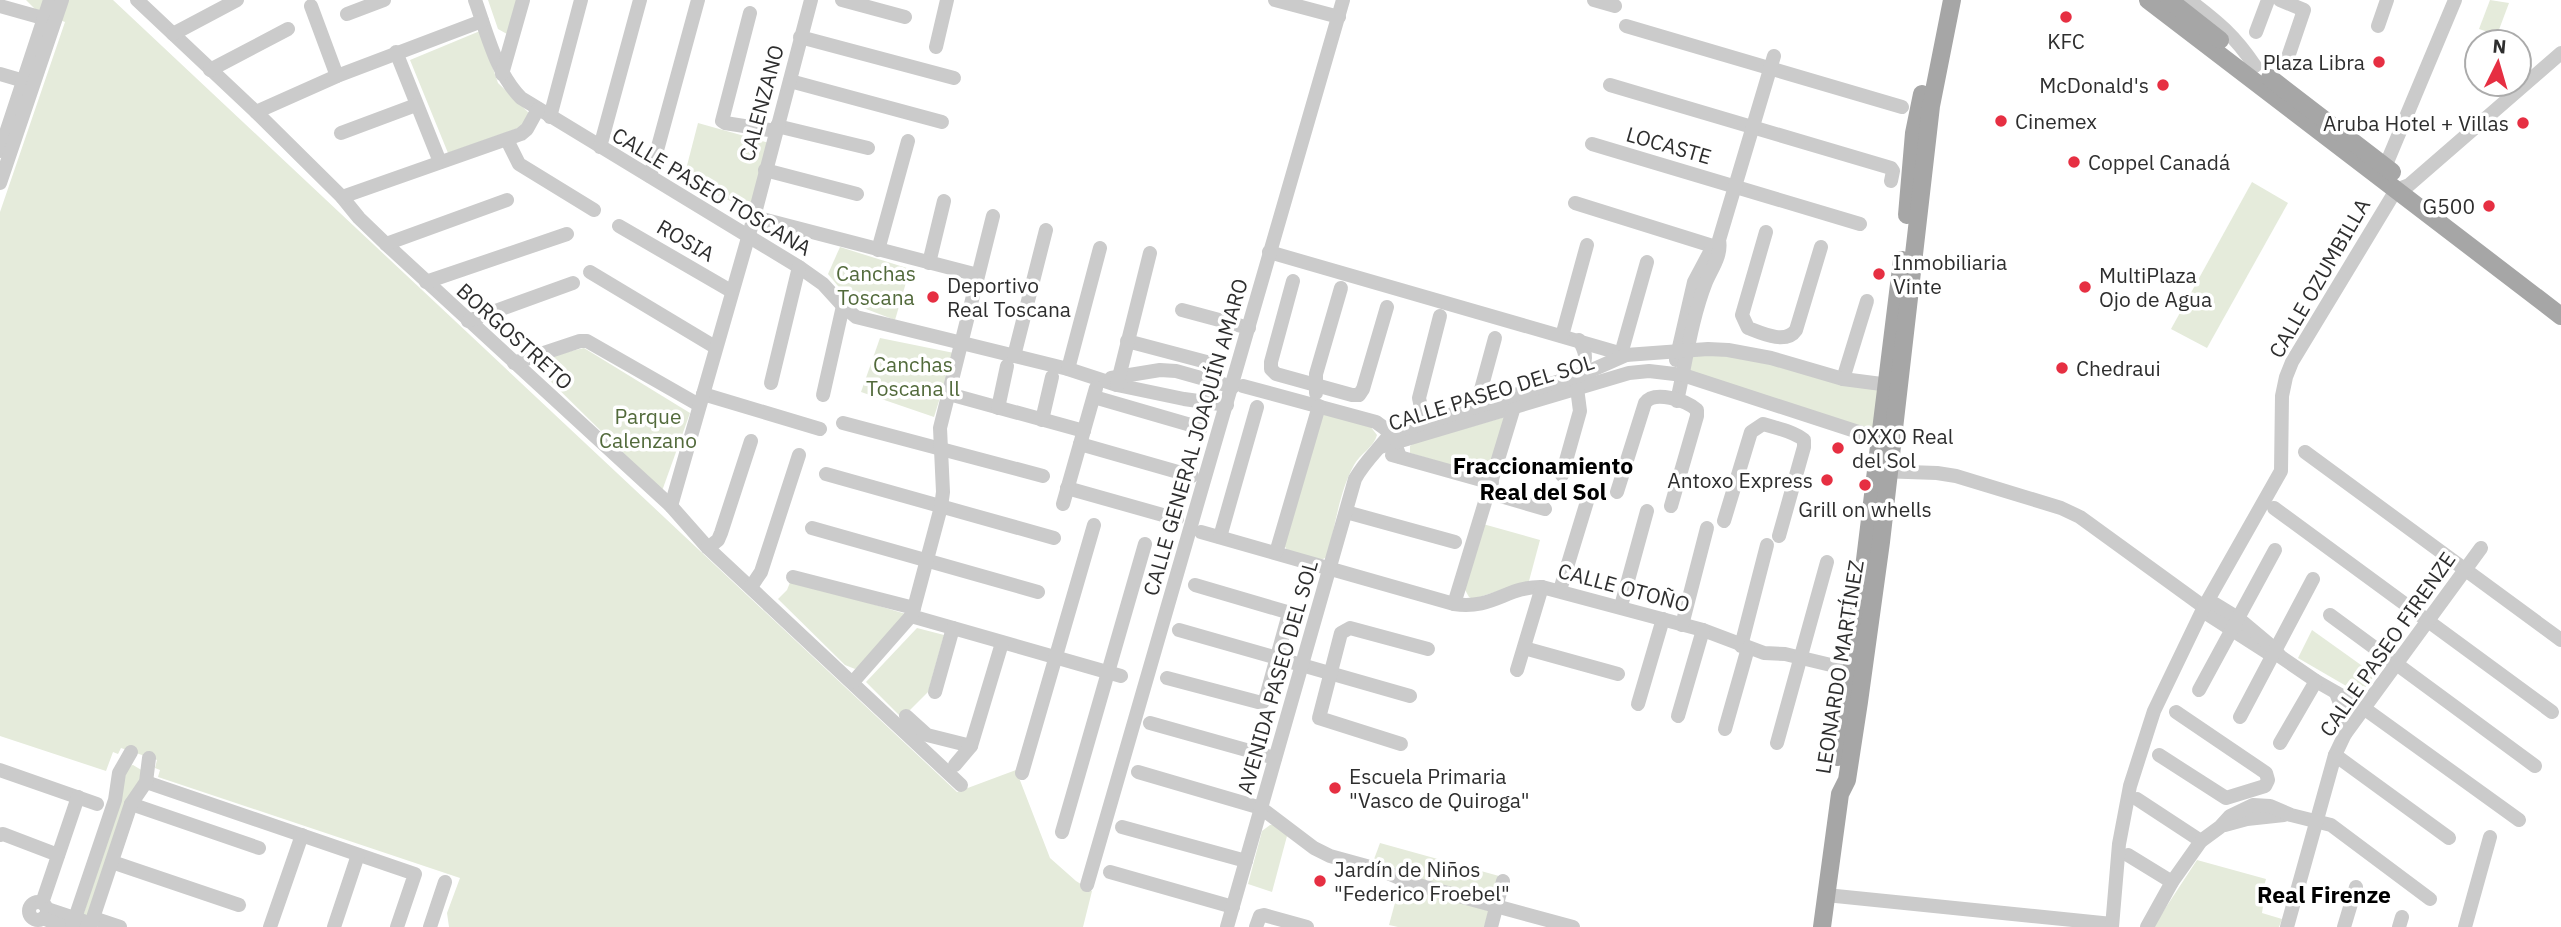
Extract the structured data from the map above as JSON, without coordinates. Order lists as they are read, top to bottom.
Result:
{
  "streets": {
    "main road": ["LEONARDO MARTÍNEZ"],
    "street": [
      "CALENZANO",
      "LOCASTE",
      "CALLE PASEO TOSCANA",
      "ROSIA",
      "CALLE OZUMBILLA",
      "BORGOSTRETO",
      "CALLE PASEO DEL SOL",
      "CALLE GENERAL JOAQUÍN AMARO",
      "CALLE OTOÑO",
      "CALLE PASEO FIRENZE",
      "AVENIDA PASEO DEL SOL"
    ]
  },
  "crossings": [
    ["CALENZANO", "CALLE PASEO TOSCANA"],
    ["CALENZANO", "ROSIA"],
    ["CALENZANO", "BORGOSTRETO"],
    ["CALLE PASEO TOSCANA", "CALLE PASEO DEL SOL"],
    ["CALLE PASEO TOSCANA", "CALLE GENERAL JOAQUÍN AMARO"],
    ["CALLE PASEO DEL SOL", "LEONARDO MARTÍNEZ"],
    ["CALLE PASEO DEL SOL", "AVENIDA PASEO DEL SOL"],
    ["CALLE OTOÑO", "LEONARDO MARTÍNEZ"],
    ["CALLE OTOÑO", "AVENIDA PASEO DEL SOL"]
  ],
  "districts": ["Fraccionamiento Real del Sol", "Real Firenze"],
  "parks": ["Canchas Toscana", "Canchas Toscana ll", "Parque Calenzano"],
  "places": [
    "KFC",
    "Plaza Libra",
    "McDonald's",
    "Cinemex",
    "Aruba Hotel + Villas",
    "Coppel Canadá",
    "G500",
    "Inmobiliaria Vinte",
    "MultiPlaza Ojo de Agua",
    "Deportivo Real Toscana",
    "Chedraui",
    "OXXO Real del Sol",
    "Antoxo Express",
    "Grill on whells",
    "Escuela Primaria \"Vasco de Quiroga\"",
    "Jardín de Niños \"Federico Froebel\""
  ],
  "north": "top"
}
